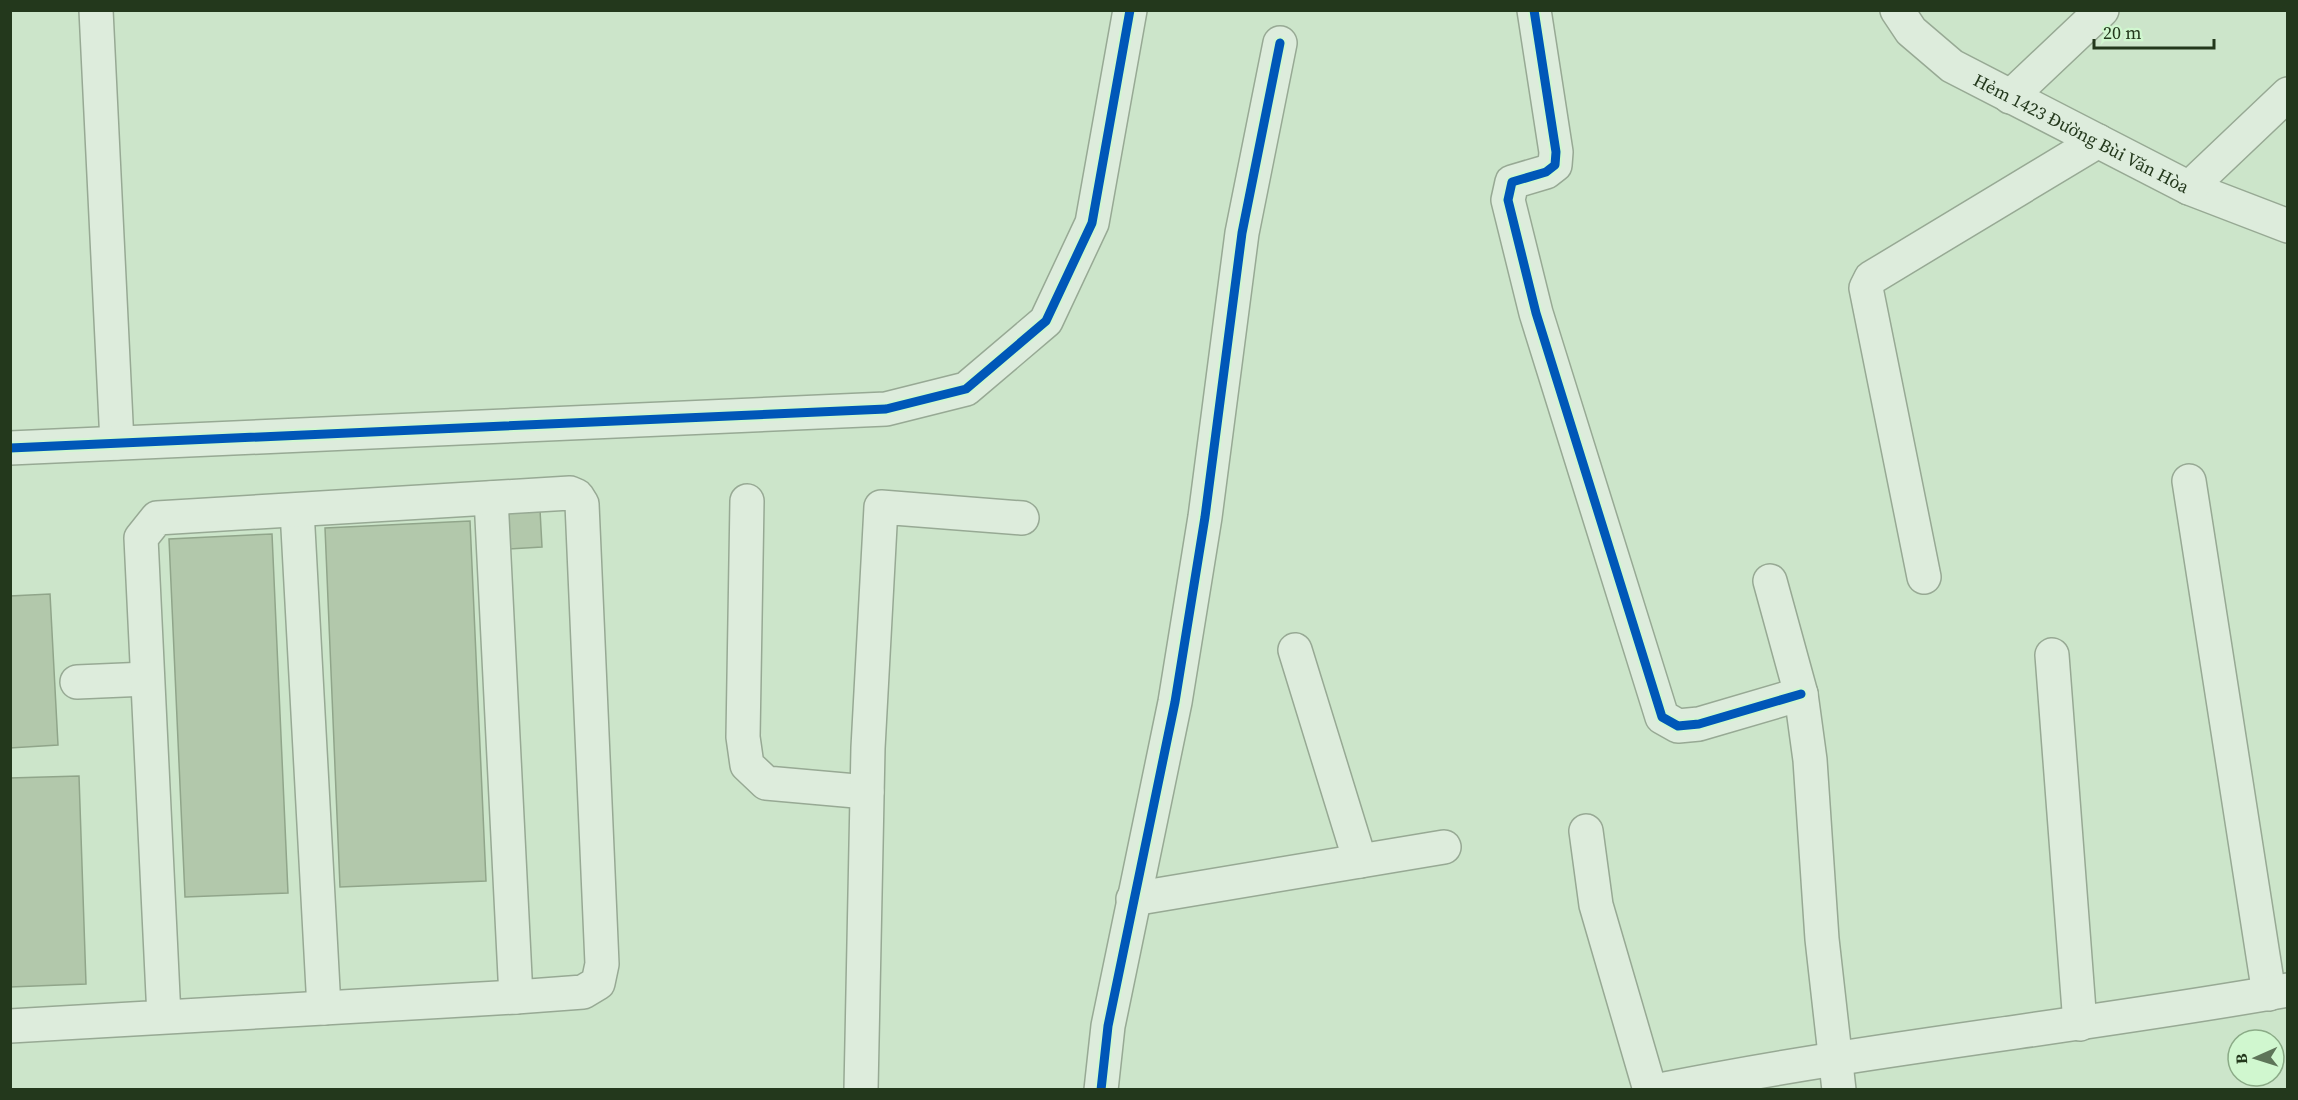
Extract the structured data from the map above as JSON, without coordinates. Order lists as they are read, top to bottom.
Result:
{
  "streets": {
    "street": ["Hẻm 1423 Đường Bùi Văn Hòa"]
  },
  "scale_bar": "20 m",
  "north": "left"
}
